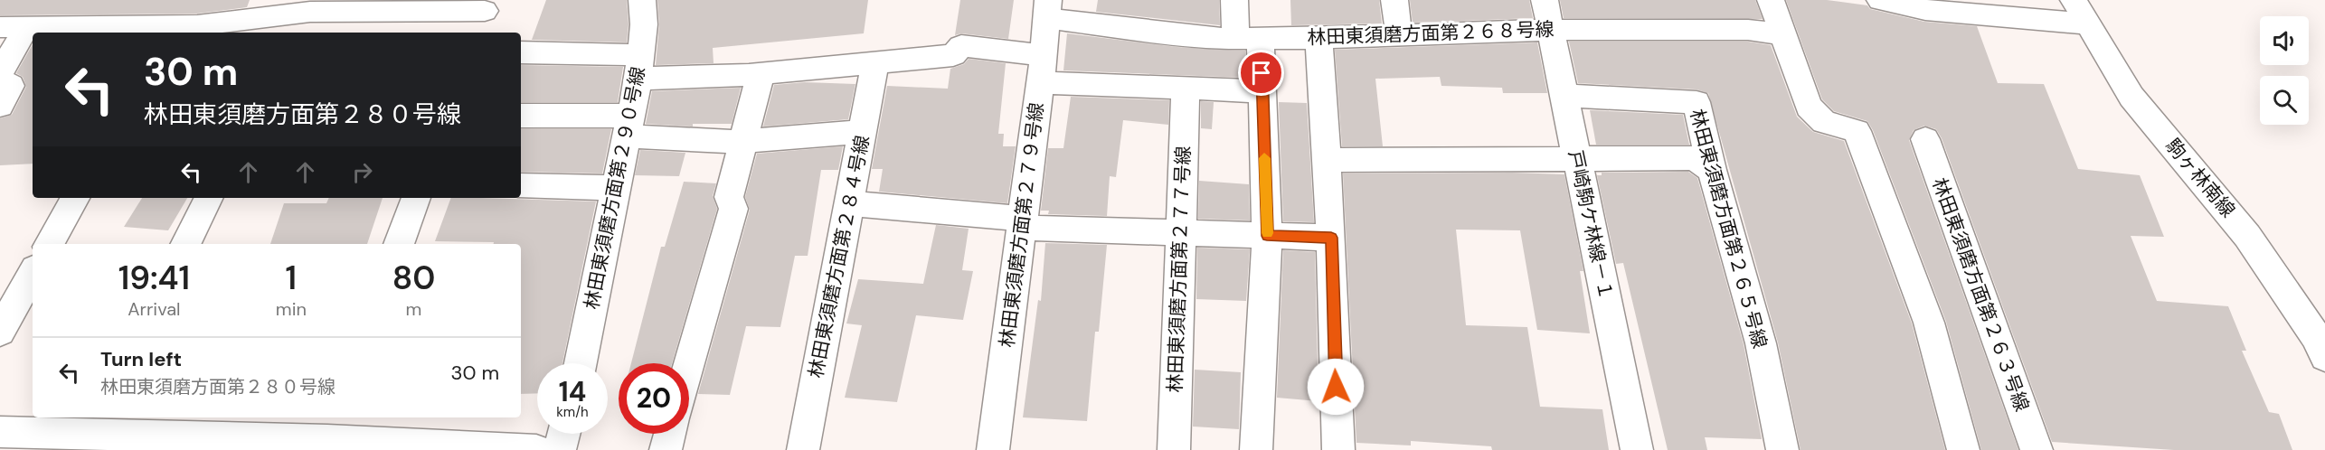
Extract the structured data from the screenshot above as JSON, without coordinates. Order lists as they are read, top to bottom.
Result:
{
  "streets": {
    "street": [
      "林田東須磨方面第２６８号線",
      "駒ヶ林南線",
      "林田東須磨方面第２９０号線",
      "林田東須磨方面第２７９号線",
      "戸崎駒ケ林線－１",
      "林田東須磨方面第２６５号線",
      "林田東須磨方面第２８４号線",
      "林田東須磨方面第２７７号線",
      "林田東須磨方面第２６３号線"
    ]
  },
  "crossings": [
    ["林田東須磨方面第２６８号線", "林田東須磨方面第２７９号線"],
    ["林田東須磨方面第２６８号線", "戸崎駒ケ林線－１"],
    ["戸崎駒ケ林線－１", "林田東須磨方面第２６５号線"]
  ],
  "page": {
    "turn": ["30 m", "林田東須磨方面第２８０号線"],
    "eta": [
      "19:41",
      "Arrival",
      "1",
      "min",
      "80",
      "m"
    ],
    "list": [
      {
        "name": "Turn left",
        "note": "林田東須磨方面第２８０号線",
        "value": "30 m"
      }
    ],
    "speed": "14 km/h",
    "limit": "20"
  }
}
